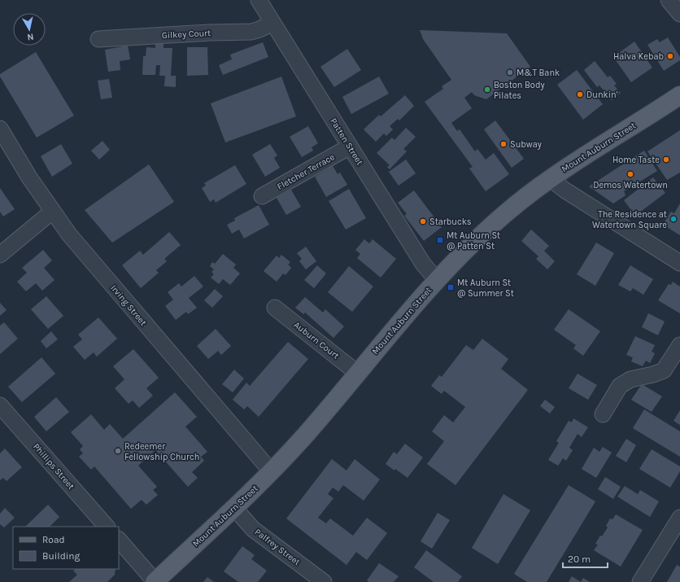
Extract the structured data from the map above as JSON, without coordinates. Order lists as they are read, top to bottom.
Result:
{
  "streets": {
    "main road": ["Mount Auburn Street"],
    "street": [
      "Gilkey Court",
      "Patten Street",
      "Fletcher Terrace",
      "Irving Street",
      "Auburn Court",
      "Phillips Street",
      "Palfrey Street"
    ]
  },
  "crossings": [
    ["Gilkey Court", "Patten Street"],
    ["Patten Street", "Mount Auburn Street"],
    ["Patten Street", "Fletcher Terrace"],
    ["Mount Auburn Street", "Irving Street"],
    ["Mount Auburn Street", "Auburn Court"],
    ["Mount Auburn Street", "Palfrey Street"]
  ],
  "places": {
    "other": [
      "Halva Kebab",
      "M&T Bank",
      "Boston Body Pilates",
      "Dunkin'",
      "Subway",
      "Home Taste",
      "Demos Watertown",
      "The Residence at Watertown Square",
      "Starbucks",
      "Redeemer Fellowship Church"
    ],
    "transit": ["Mt Auburn St @ Patten St", "Mt Auburn St @ Summer St"]
  },
  "legend": ["Road", "Building"],
  "scale_bar": "20 m",
  "north": "bottom"
}
